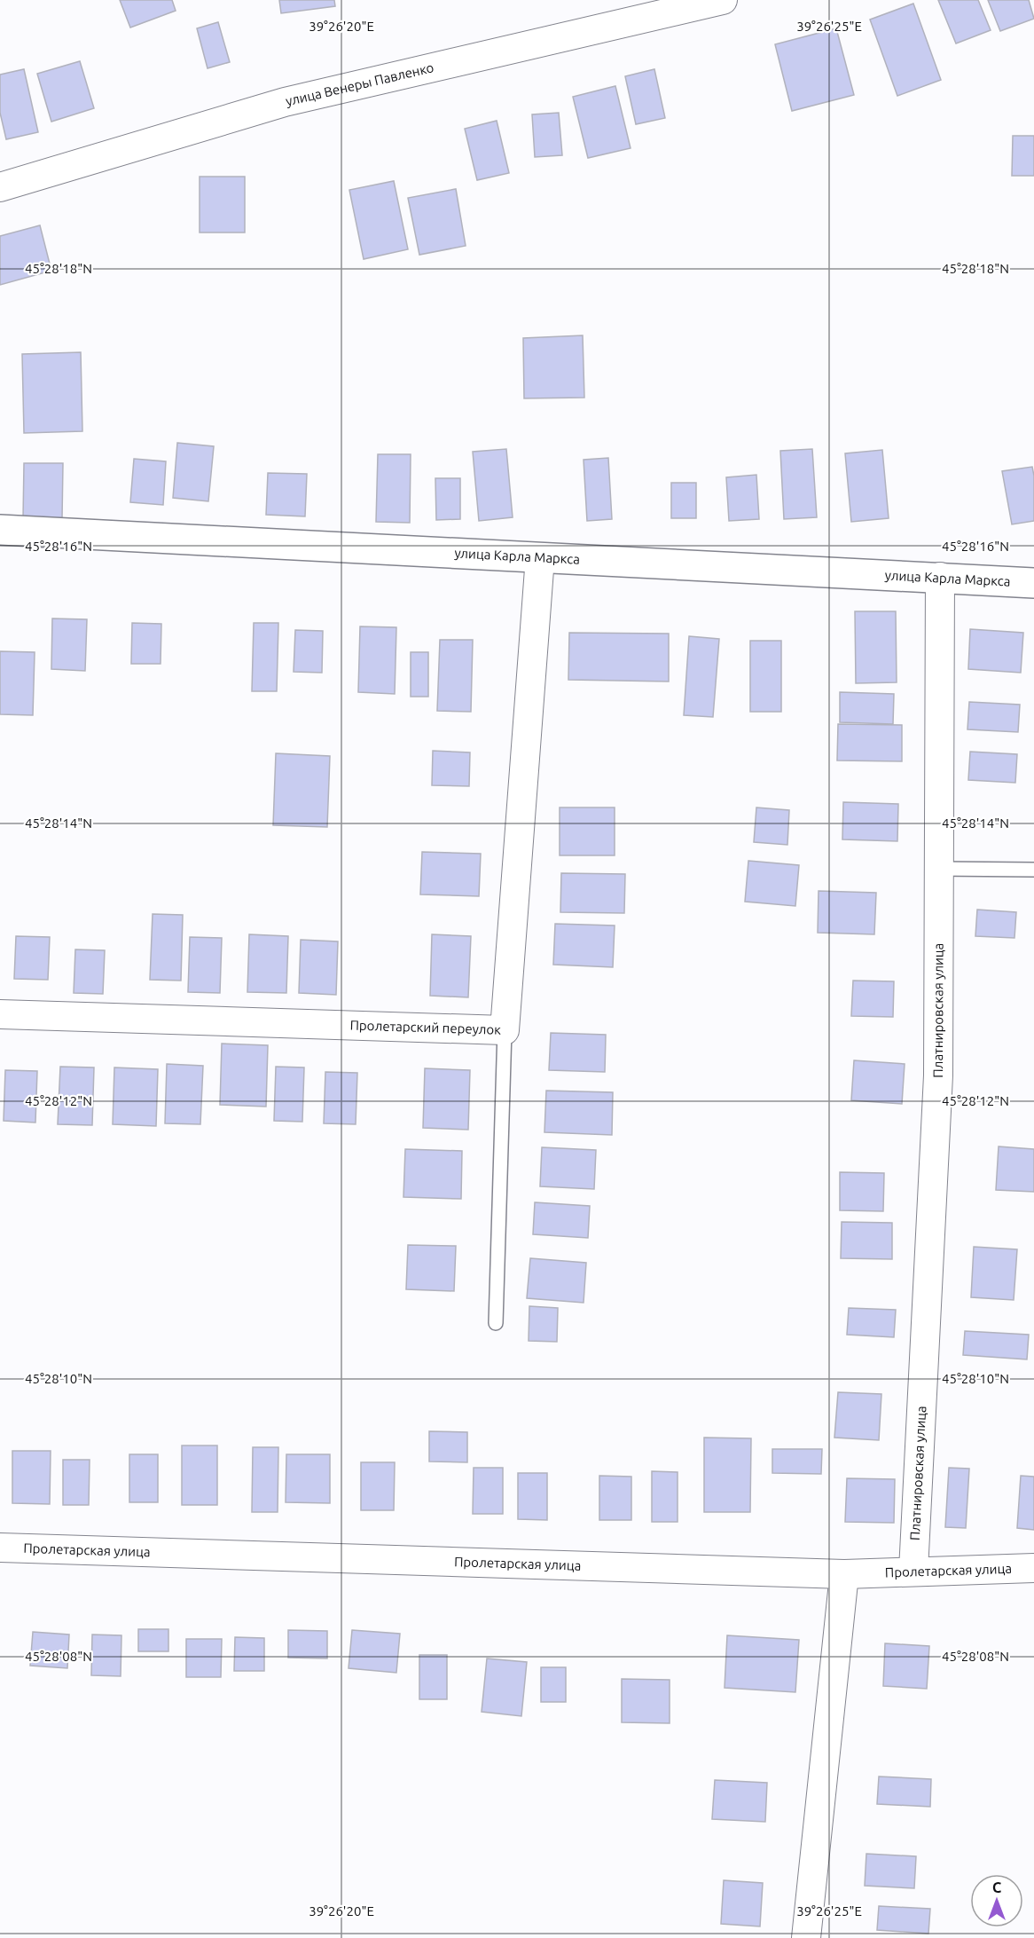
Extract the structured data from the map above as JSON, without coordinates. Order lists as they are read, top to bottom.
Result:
{
  "streets": {
    "main road": ["улица Карла Маркса"],
    "street": [
      "улица Венеры Павленко",
      "Платнировская улица",
      "Пролетарский переулок",
      "Пролетарская улица"
    ]
  },
  "crossings": [
    ["улица Карла Маркса", "Платнировская улица"],
    ["улица Карла Маркса", "Пролетарский переулок"],
    ["Платнировская улица", "Пролетарская улица"]
  ],
  "north": "top",
  "coordinates": [
    "39°26'20\"E",
    "39°26'25\"E",
    "45°28'18\"N",
    "45°28'16\"N",
    "45°28'14\"N",
    "45°28'12\"N",
    "45°28'10\"N",
    "45°28'08\"N"
  ]
}
